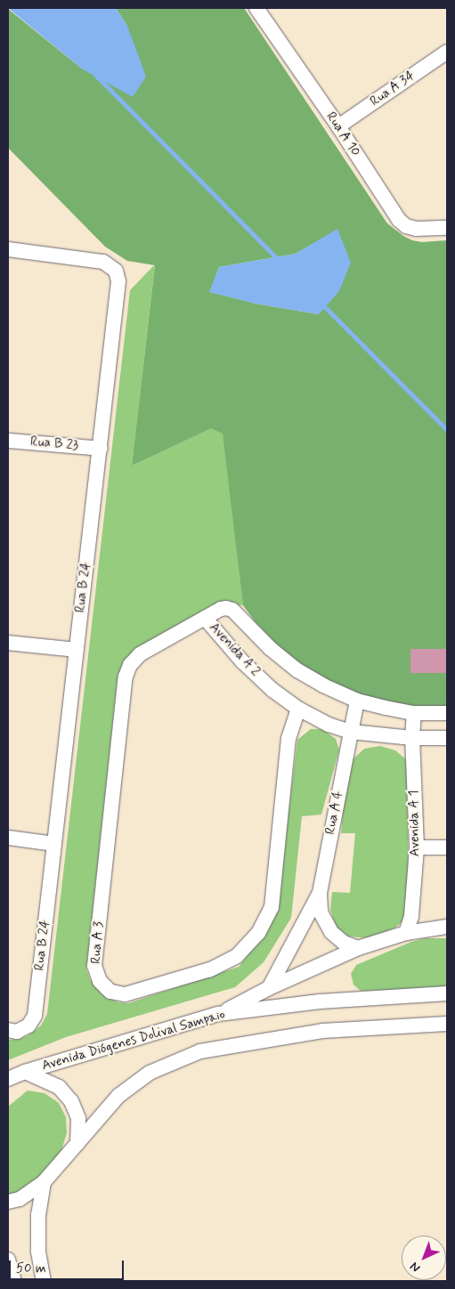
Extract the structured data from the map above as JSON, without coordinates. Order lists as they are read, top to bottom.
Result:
{
  "streets": {
    "street": [
      "Rua A 34",
      "Rua A 10",
      "Rua B 23",
      "Rua B 24",
      "Avenida A 2",
      "Rua A 4",
      "Avenida A 1",
      "Rua A 3",
      "Avenida Diógenes Dolival Sampaio"
    ]
  },
  "crossings": [
    ["Rua A 34", "Rua A 10"],
    ["Rua B 23", "Rua B 24"],
    ["Avenida A 2", "Rua A 4"],
    ["Avenida A 2", "Avenida A 1"],
    ["Avenida A 2", "Rua A 3"]
  ],
  "scale_bar": "50 m",
  "north": "bottom left"
}
